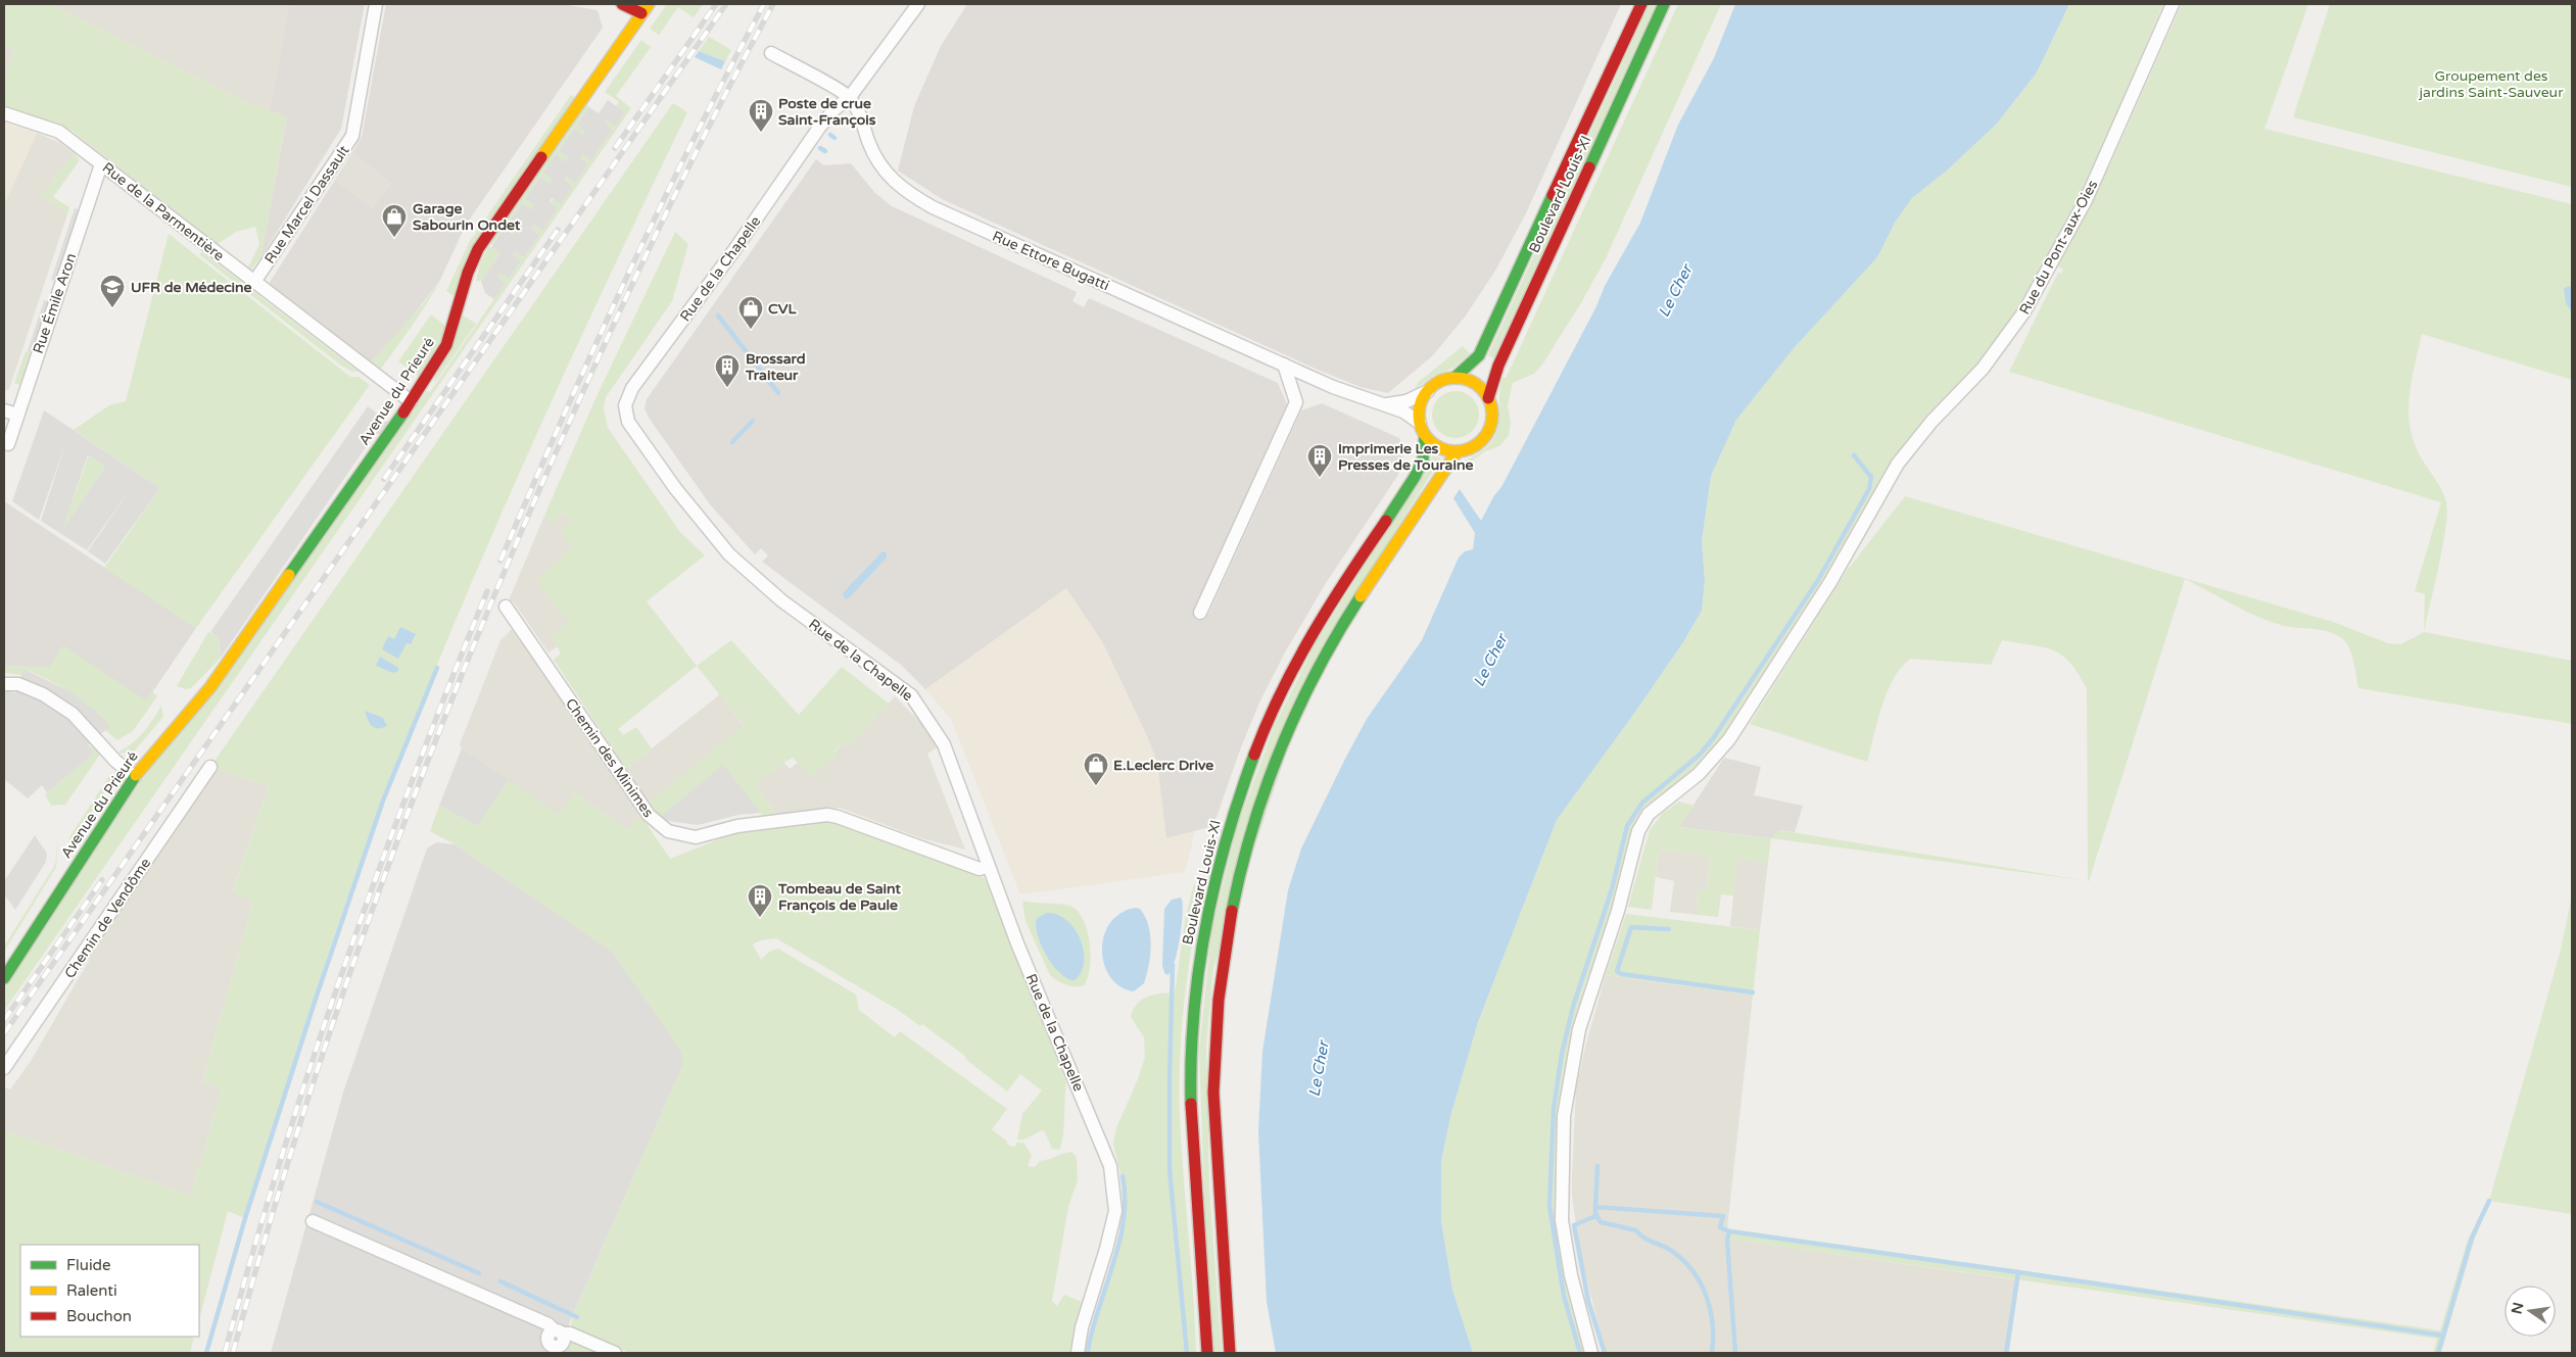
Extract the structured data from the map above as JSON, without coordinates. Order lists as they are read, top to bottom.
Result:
{
  "streets": {
    "main road": ["Boulevard Louis-XI", "Avenue du Prieuré"],
    "street": [
      "Rue Marcel Dassault",
      "Rue de la Parmentière",
      "Rue du Pont-aux-Oies",
      "Rue Ettore Bugatti",
      "Rue de la Chapelle",
      "Rue Émile Aron",
      "Chemin des Minimes",
      "Chemin de Vendôme"
    ]
  },
  "crossings": [
    ["Boulevard Louis-XI", "Rue Ettore Bugatti"],
    ["Rue Marcel Dassault", "Rue de la Parmentière"],
    ["Rue de la Parmentière", "Rue Émile Aron"],
    ["Rue de la Parmentière", "Avenue du Prieuré"],
    ["Rue Ettore Bugatti", "Rue de la Chapelle"],
    ["Rue de la Chapelle", "Chemin des Minimes"]
  ],
  "water": ["Le Cher"],
  "parks": ["Groupement des jardins Saint-Sauveur"],
  "places": {
    "building": [
      "Poste de crue Saint-François",
      "Brossard Traiteur",
      "Imprimerie Les Presses de Touraine",
      "Tombeau de Saint François de Paule"
    ],
    "shop": ["Garage Sabourin Ondet", "CVL", "E.Leclerc Drive"],
    "school or university": ["UFR de Médecine"]
  },
  "legend": ["Fluide", "Ralenti", "Bouchon"],
  "north": "left"
}
